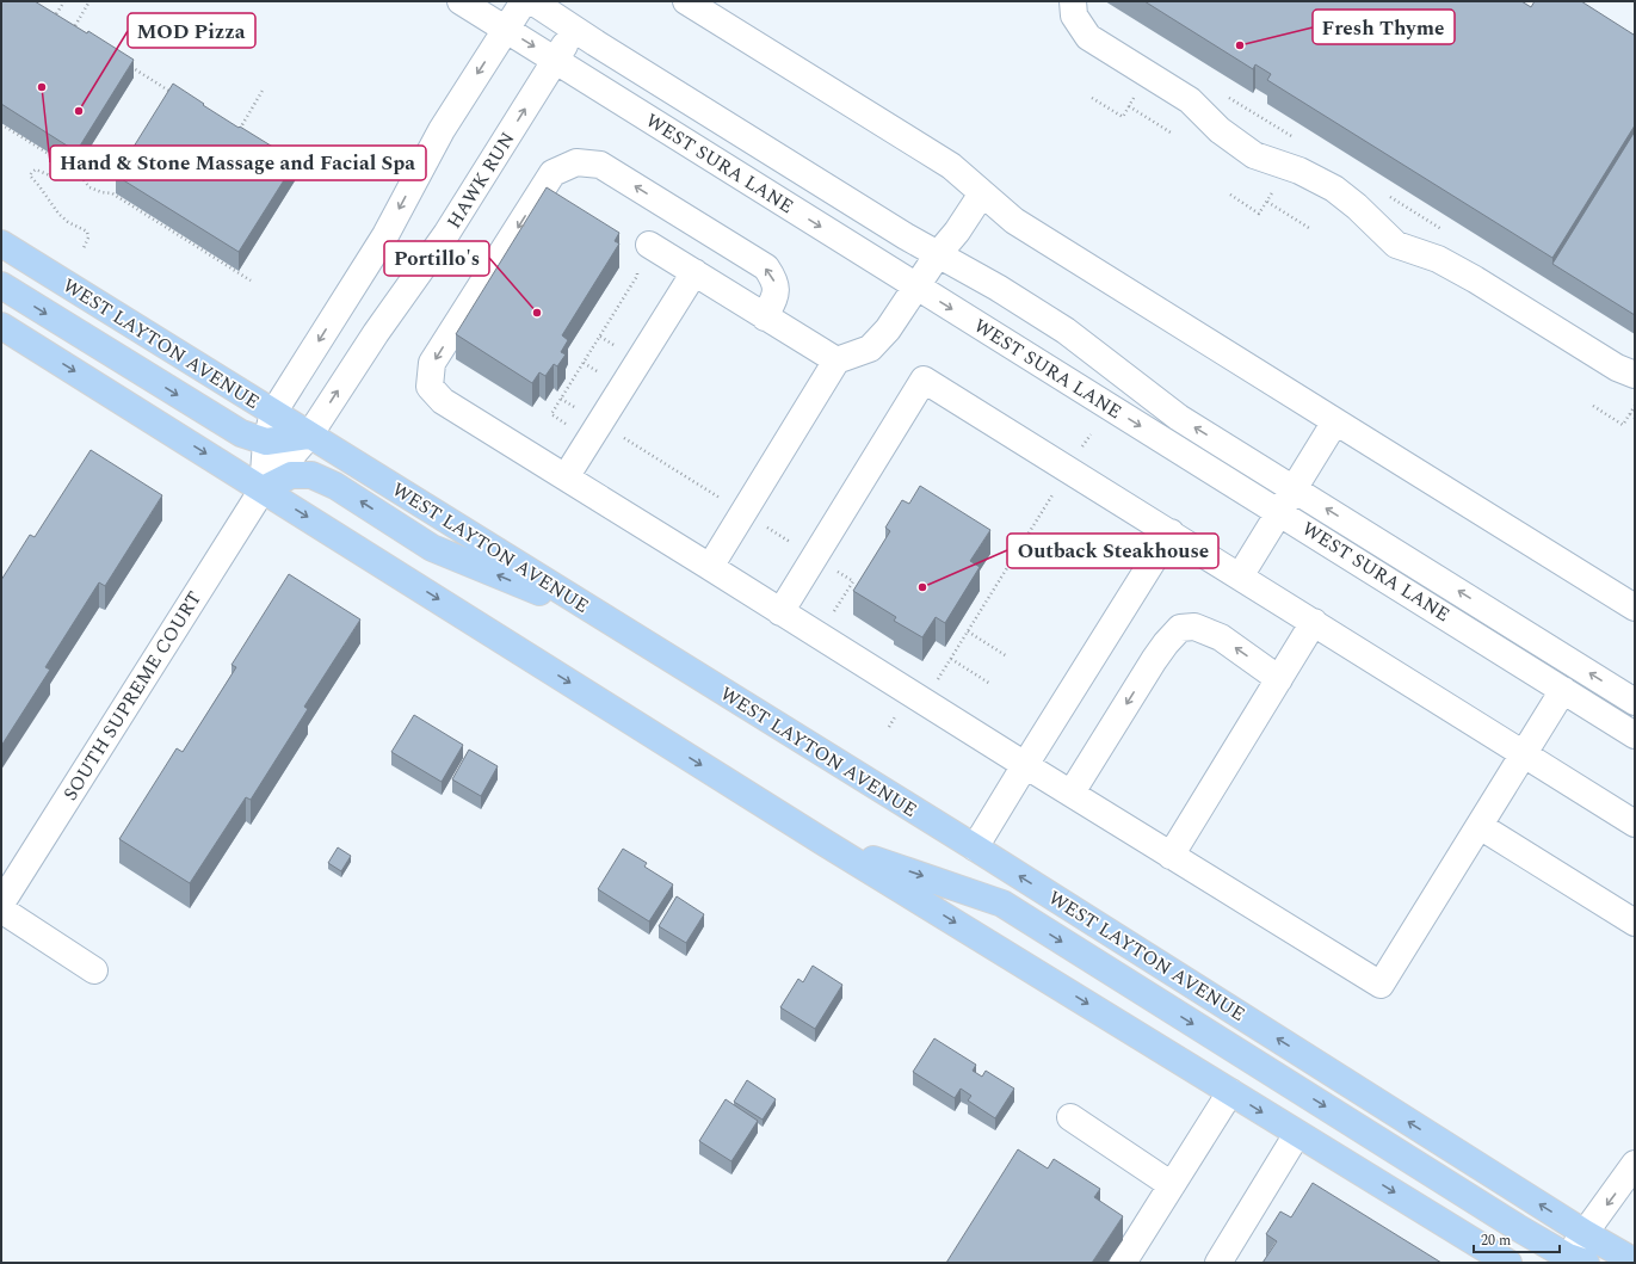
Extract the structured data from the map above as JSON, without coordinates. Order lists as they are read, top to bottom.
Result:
{
  "streets": {
    "main road": ["WEST LAYTON AVENUE"],
    "street": ["WEST SURA LANE", "HAWK RUN", "SOUTH SUPREME COURT"]
  },
  "crossings": [
    ["WEST SURA LANE", "HAWK RUN"],
    ["HAWK RUN", "WEST LAYTON AVENUE"],
    ["HAWK RUN", "SOUTH SUPREME COURT"]
  ],
  "places": [
    "Fresh Thyme",
    "Hand & Stone Massage and Facial Spa",
    "MOD Pizza",
    "Portillo's",
    "Outback Steakhouse"
  ],
  "scale_bar": "20 m"
}
